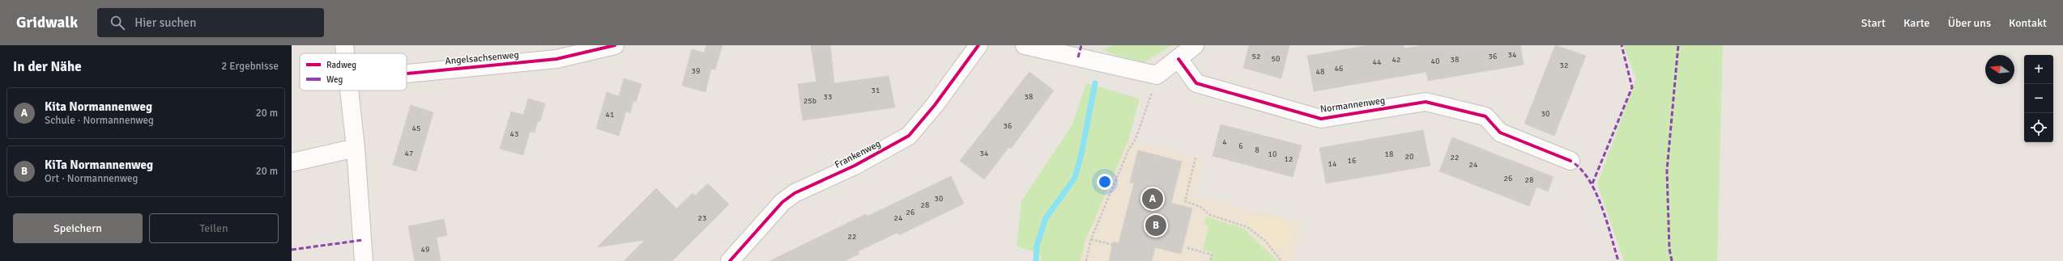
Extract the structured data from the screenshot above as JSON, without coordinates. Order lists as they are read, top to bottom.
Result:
{
  "streets": {
    "street": ["Angelsachsenweg", "Normannenweg", "Frankenweg"]
  },
  "house_numbers": [
    "34",
    "52",
    "36",
    "50",
    "42",
    "38",
    "40",
    "44",
    "32",
    "46",
    "39",
    "48",
    "31",
    "33",
    "38",
    "25b",
    "30",
    "41",
    "36",
    "45",
    "43",
    "4",
    "6",
    "8",
    "47",
    "34",
    "10",
    "18",
    "20",
    "22",
    "12",
    "16",
    "14",
    "24",
    "26",
    "28",
    "30",
    "28",
    "26",
    "23",
    "24",
    "22",
    "49"
  ],
  "legend": ["Radweg", "Weg"],
  "north": "left",
  "page": {
    "header": "Gridwalk",
    "search": "Hier suchen",
    "nav": [
      "Start",
      "Karte",
      "Über uns",
      "Kontakt"
    ],
    "heading": ["In der Nähe", "2 Ergebnisse"],
    "map_buttons": ["+", "−"],
    "list": [
      {
        "mark": "A",
        "name": "Kita Normannenweg",
        "note": "Schule · Normannenweg",
        "value": "20 m"
      },
      {
        "mark": "B",
        "name": "KiTa Normannenweg",
        "note": "Ort · Normannenweg",
        "value": "20 m"
      }
    ],
    "pins": ["A", "B"],
    "buttons": ["Speichern", "Teilen"]
  }
}
